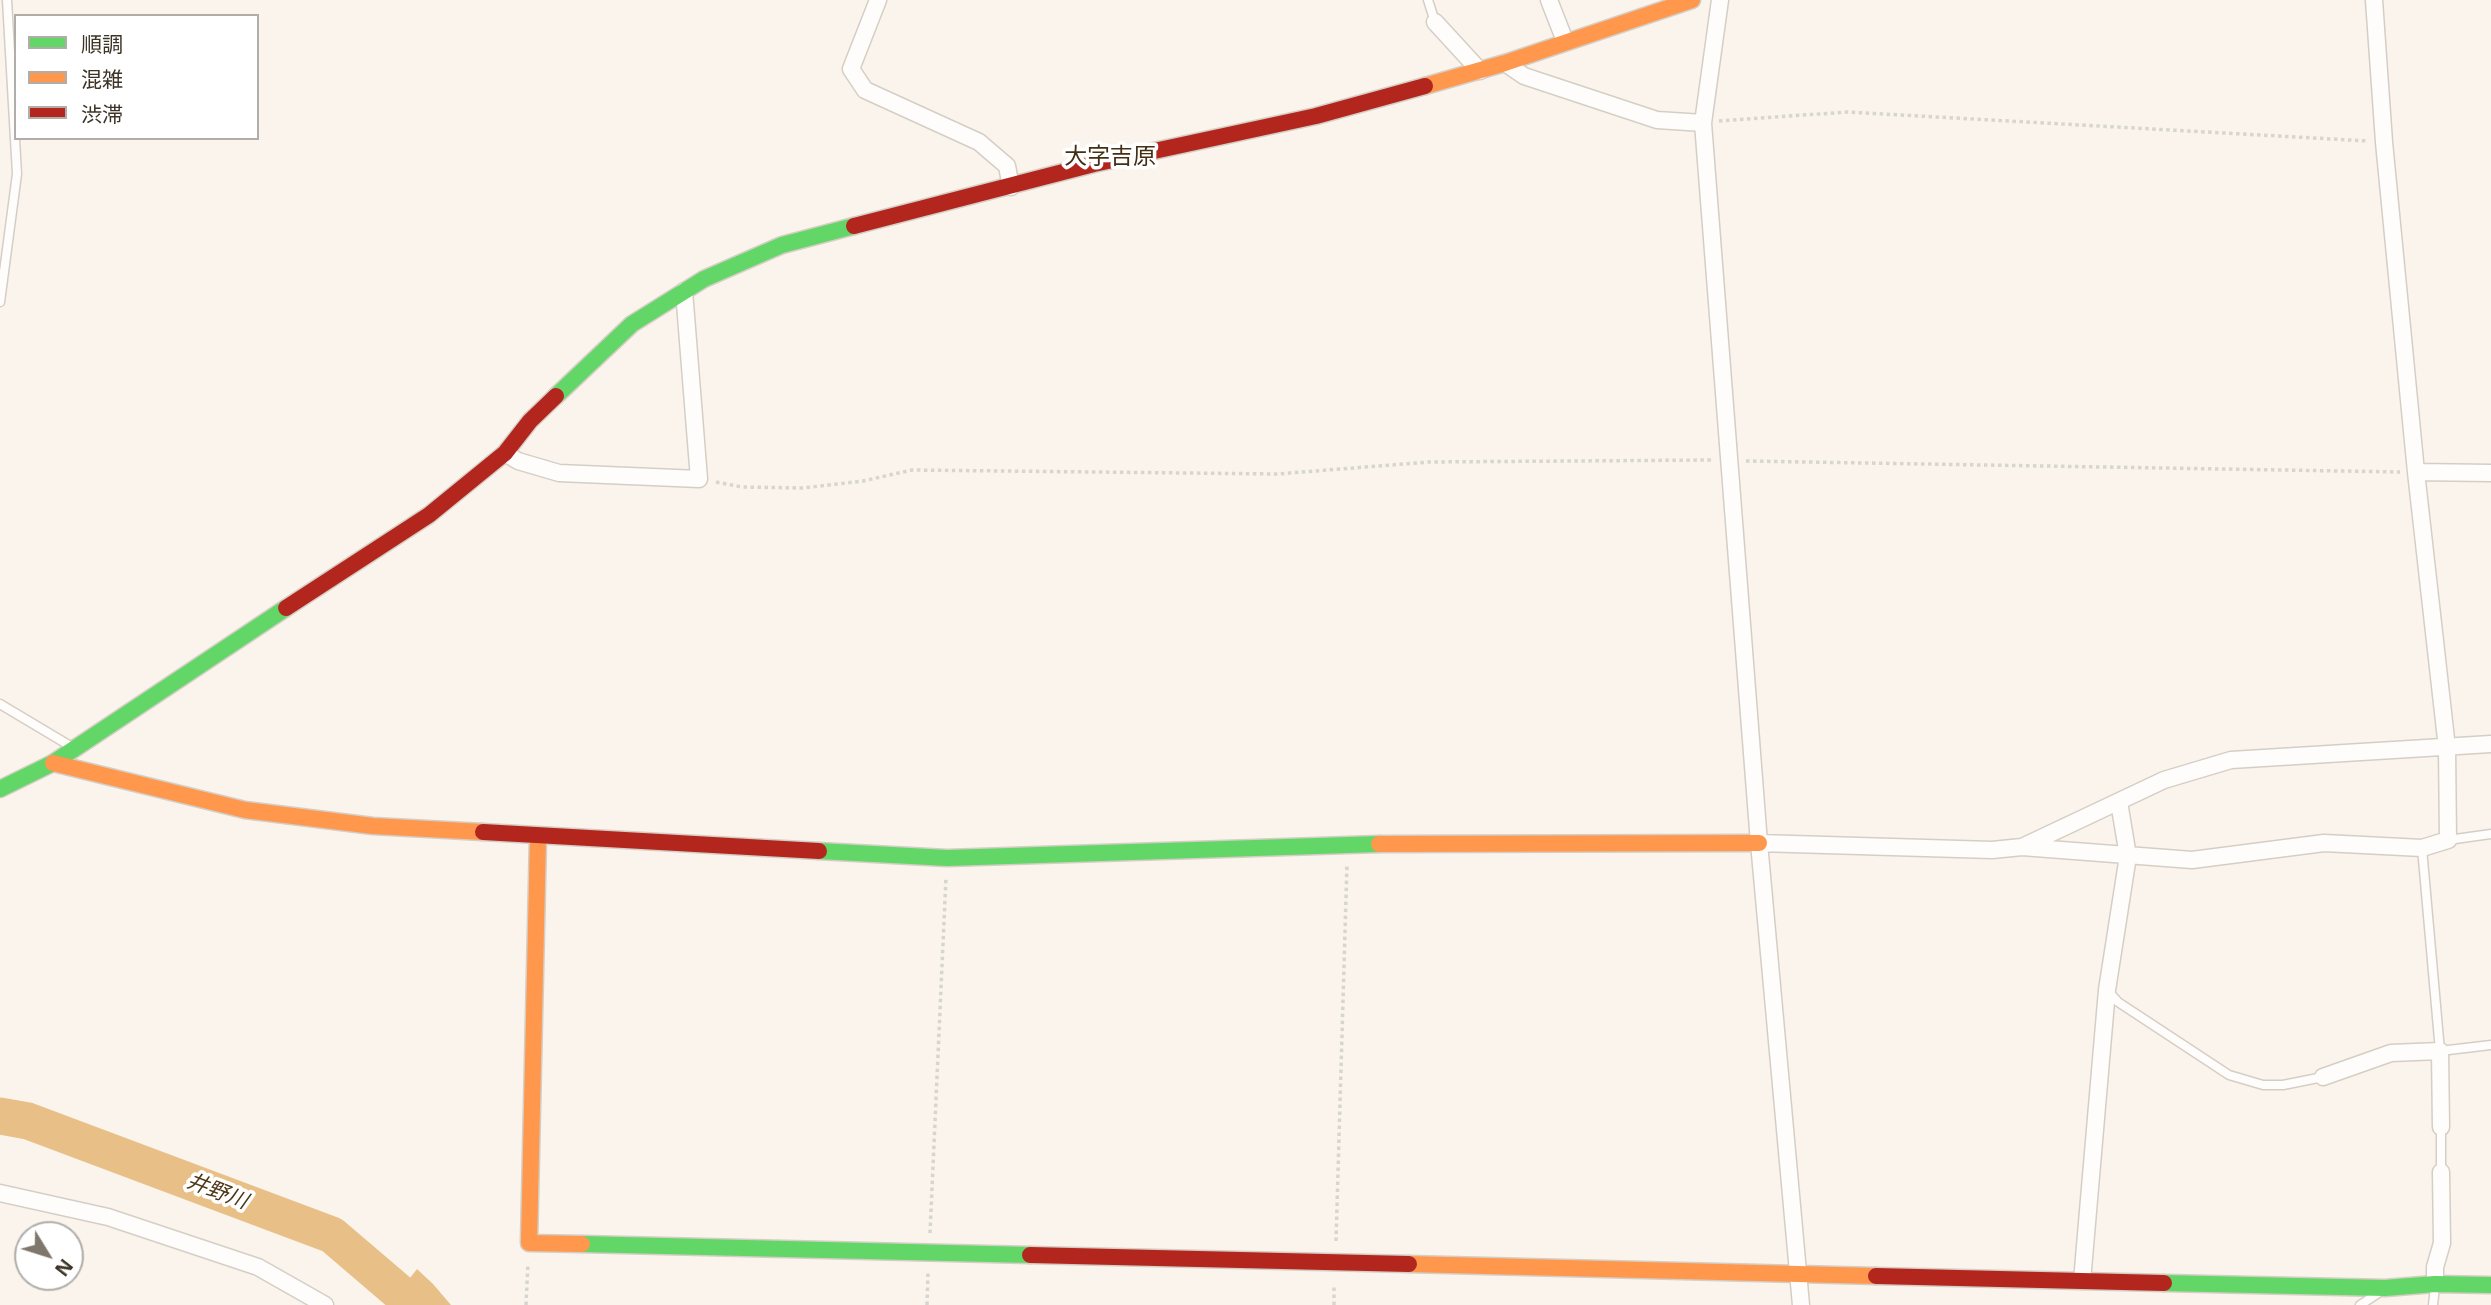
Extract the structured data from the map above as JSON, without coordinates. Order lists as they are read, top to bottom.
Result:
{
  "districts": ["大字吉原"],
  "water": ["井野川"],
  "legend": ["順調", "混雑", "渋滞"],
  "north": "bottom right"
}
